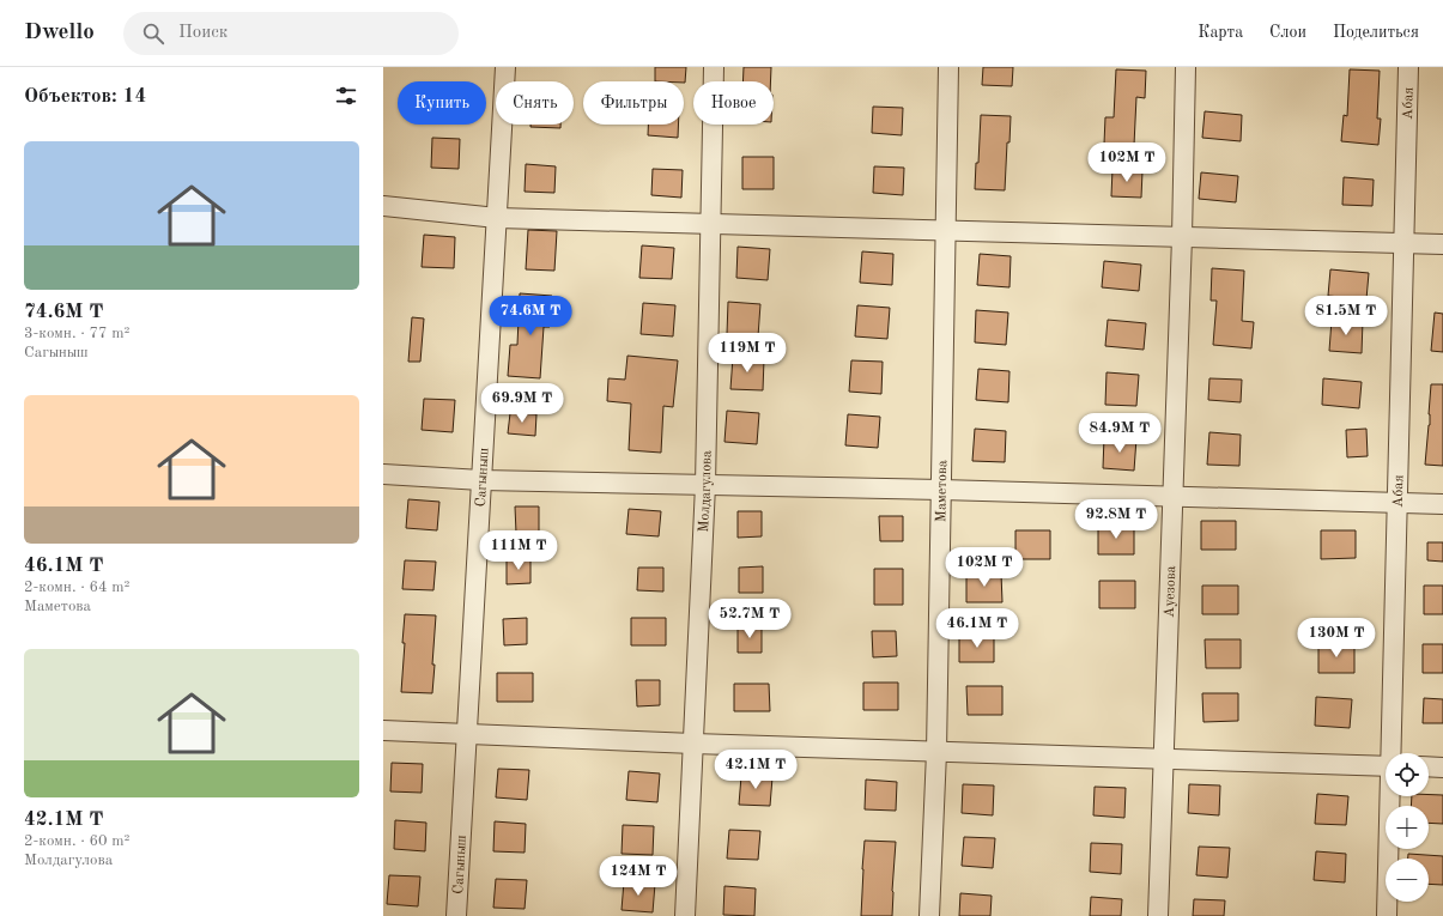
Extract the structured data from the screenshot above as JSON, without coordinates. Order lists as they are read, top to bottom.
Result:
{
  "streets": {
    "street": [
      "Абая",
      "Сагыныш",
      "Молдагулова",
      "Маметова",
      "Ауезова"
    ]
  },
  "page": {
    "header": "Dwello",
    "search": "Поиск",
    "nav": ["Карта", "Слои", "Поделиться"],
    "heading": "Объектов: 14",
    "chip": [
      "Купить",
      "Снять",
      "Фильтры",
      "Новое"
    ],
    "list": [
      {
        "name": "74.6M ₸",
        "note": "3-комн. · 77 m² · Сагыныш"
      },
      {
        "name": "46.1M ₸",
        "note": "2-комн. · 64 m² · Маметова"
      },
      {
        "name": "42.1M ₸",
        "note": "2-комн. · 60 m² · Молдагулова"
      }
    ],
    "price": [
      "102M ₸",
      "74.6M ₸",
      "81.5M ₸",
      "119M ₸",
      "69.9M ₸",
      "84.9M ₸",
      "92.8M ₸",
      "111M ₸",
      "102M ₸",
      "52.7M ₸",
      "46.1M ₸",
      "130M ₸",
      "42.1M ₸",
      "124M ₸"
    ],
    "map_buttons": ["+", "−"]
  }
}
